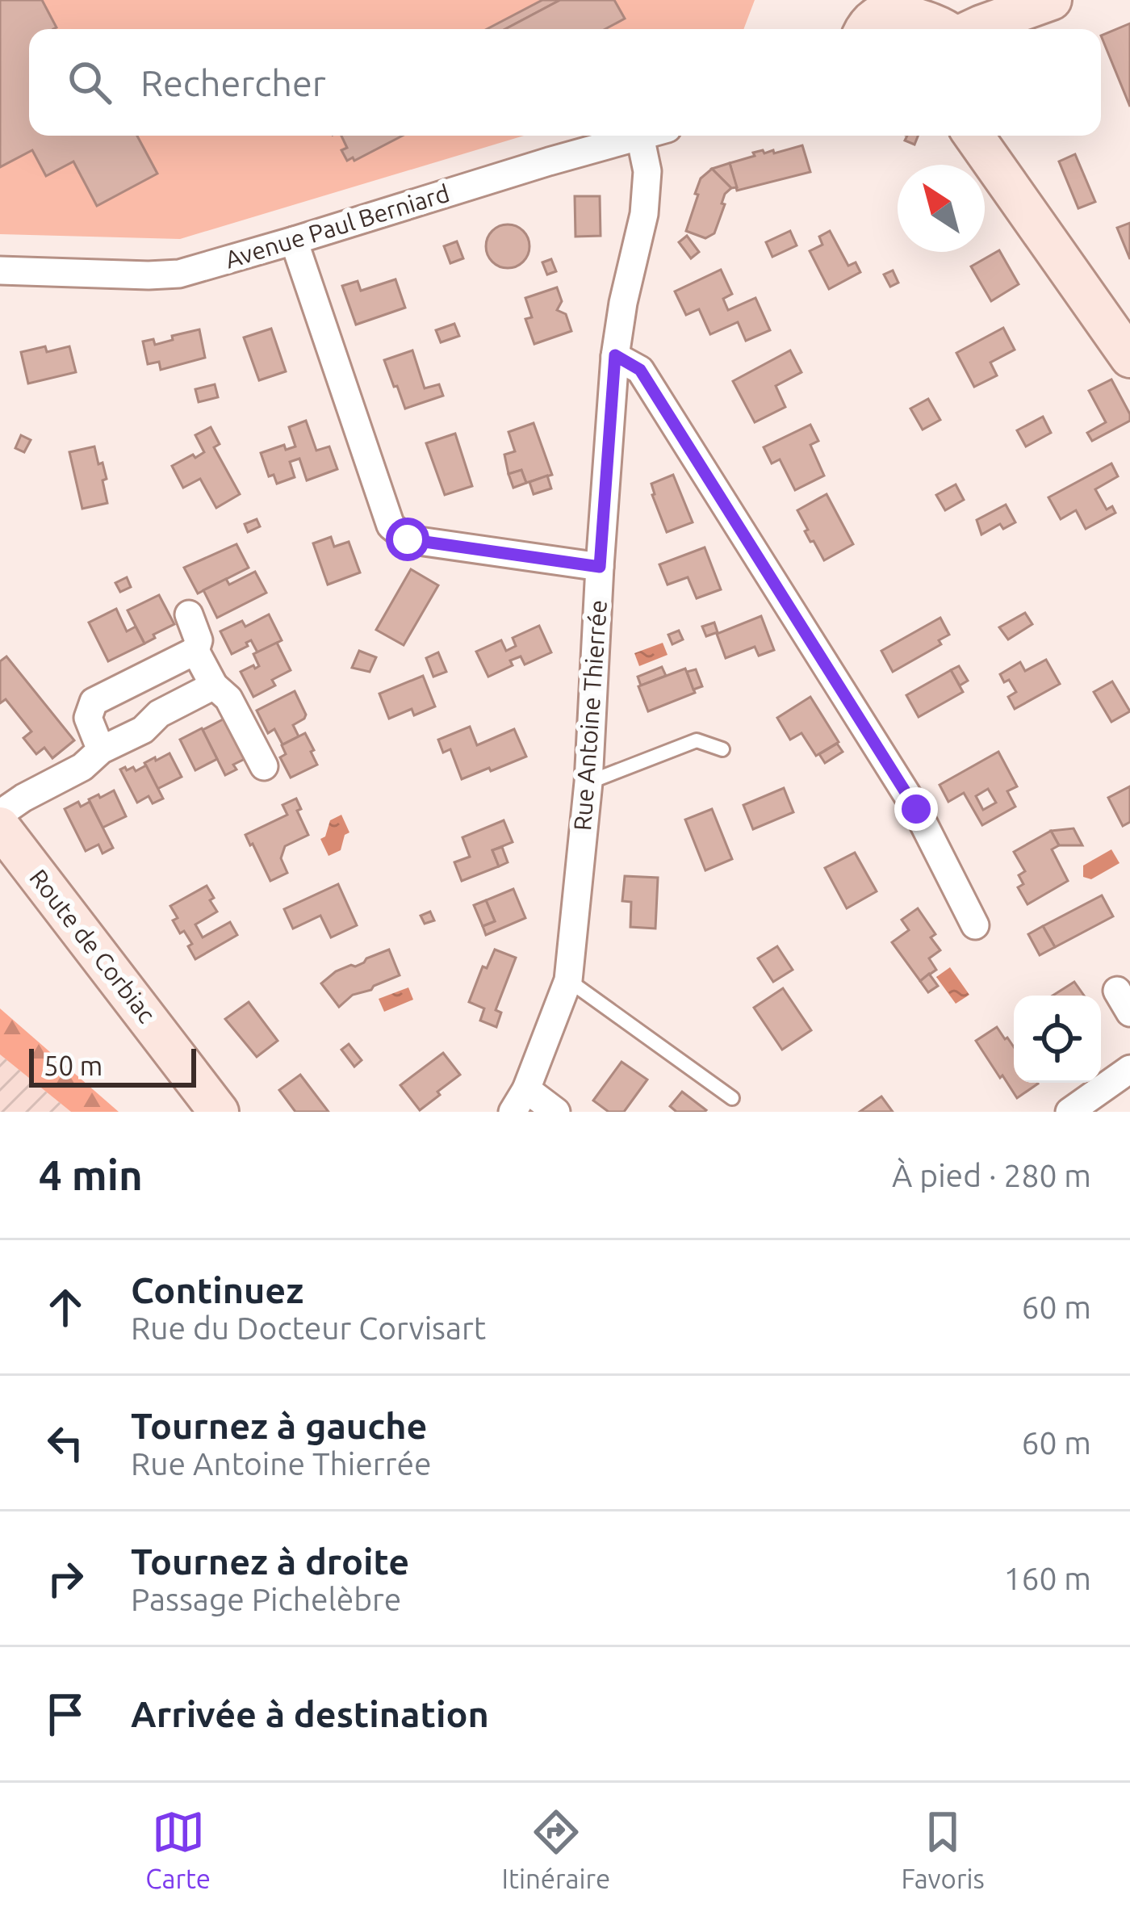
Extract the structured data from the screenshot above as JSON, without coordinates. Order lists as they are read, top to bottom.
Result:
{
  "streets": {
    "street": ["Avenue Paul Berniard", "Rue Antoine Thierrée", "Route de Corbiac"]
  },
  "crossings": [
    ["Avenue Paul Berniard", "Rue Antoine Thierrée"]
  ],
  "scale_bar": "50 m",
  "north": "top left",
  "page": {
    "search": "Rechercher",
    "scale": "50 m",
    "heading": ["4 min", "À pied · 280 m"],
    "list": [
      ["Continuez", "Rue du Docteur Corvisart", "60 m"],
      ["Tournez à gauche", "Rue Antoine Thierrée", "60 m"],
      ["Tournez à droite", "Passage Pichelèbre", "160 m"],
      "Arrivée à destination"
    ],
    "nav": ["Carte", "Itinéraire", "Favoris"]
  }
}
